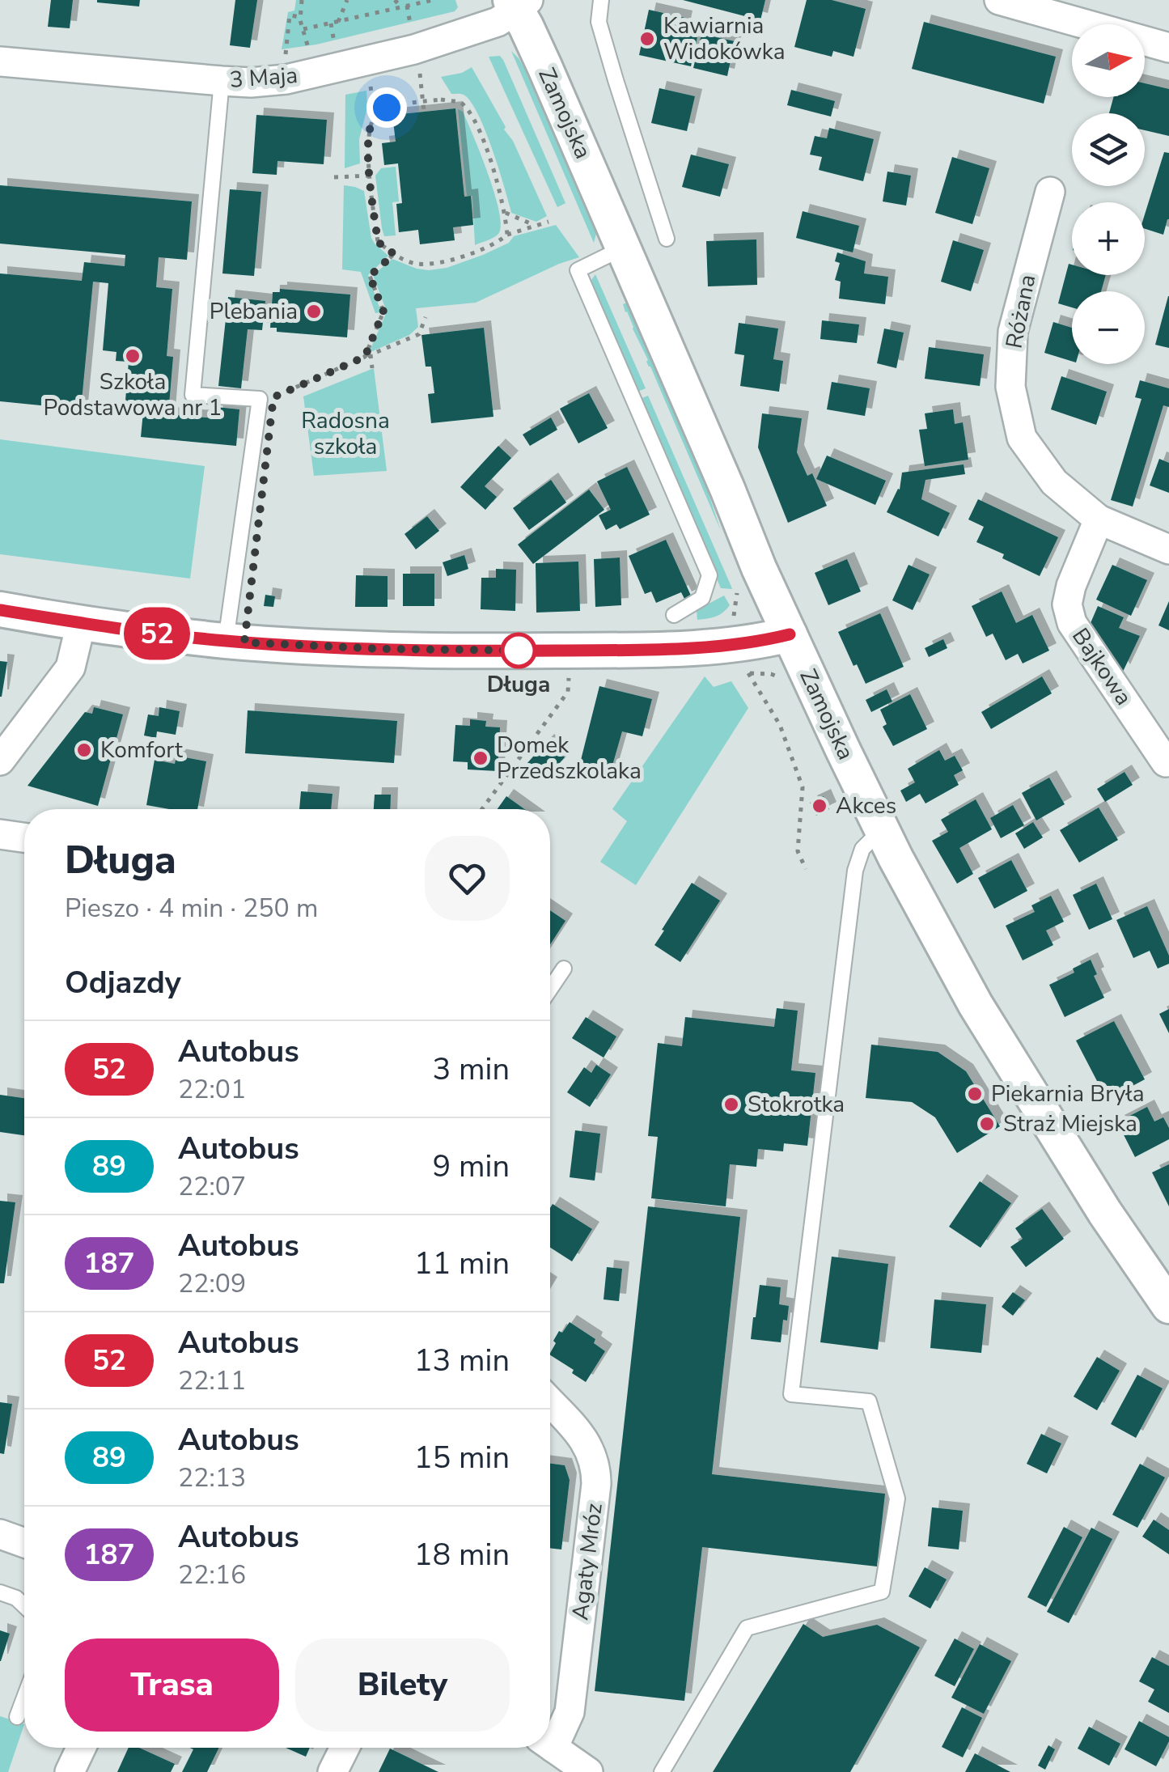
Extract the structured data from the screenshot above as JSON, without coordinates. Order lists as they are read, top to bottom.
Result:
{
  "streets": {
    "street": [
      "3 Maja",
      "Zamojska",
      "Różana",
      "Bajkowa",
      "Agaty Mróz"
    ]
  },
  "crossings": [
    ["3 Maja", "Zamojska"],
    ["Różana", "Bajkowa"]
  ],
  "parks": ["Radosna szkoła"],
  "places": [
    "Kawiarnia Widokówka",
    "Plebania",
    "Szkoła Podstawowa nr 1",
    "Długa",
    "Komfort",
    "Domek Przedszkolaka",
    "Akces",
    "Piekarnia Bryła",
    "Stokrotka",
    "Straż Miejska"
  ],
  "lines": ["bus line 52"],
  "north": "right",
  "page": {
    "on_map": "52",
    "map_buttons": ["+", "−"],
    "heading": [
      ["Długa", "Pieszo · 4 min · 250 m"],
      "Odjazdy"
    ],
    "list": [
      {
        "mark": "52",
        "name": "Autobus",
        "note": "22:01",
        "value": "3 min"
      },
      {
        "mark": "89",
        "name": "Autobus",
        "note": "22:07",
        "value": "9 min"
      },
      {
        "mark": "187",
        "name": "Autobus",
        "note": "22:09",
        "value": "11 min"
      },
      {
        "mark": "52",
        "name": "Autobus",
        "note": "22:11",
        "value": "13 min"
      },
      {
        "mark": "89",
        "name": "Autobus",
        "note": "22:13",
        "value": "15 min"
      },
      {
        "mark": "187",
        "name": "Autobus",
        "note": "22:16",
        "value": "18 min"
      }
    ],
    "buttons": ["Trasa", "Bilety"]
  }
}
